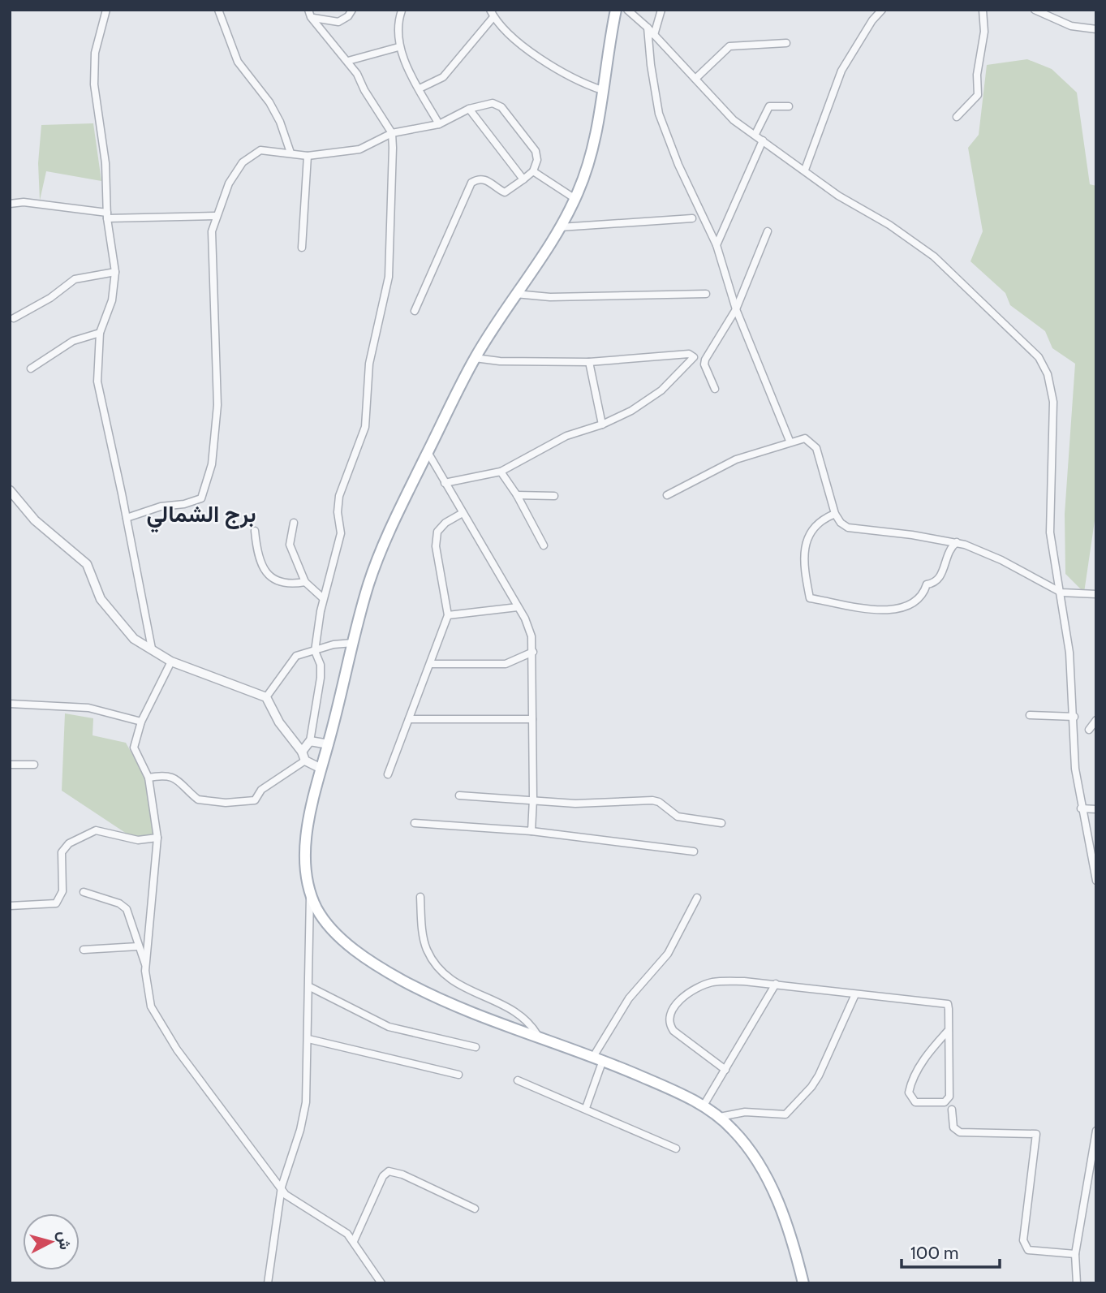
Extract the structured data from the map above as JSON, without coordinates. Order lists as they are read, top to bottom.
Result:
{
  "districts": ["برج الشمالي"],
  "scale_bar": "100 m",
  "north": "right"
}
